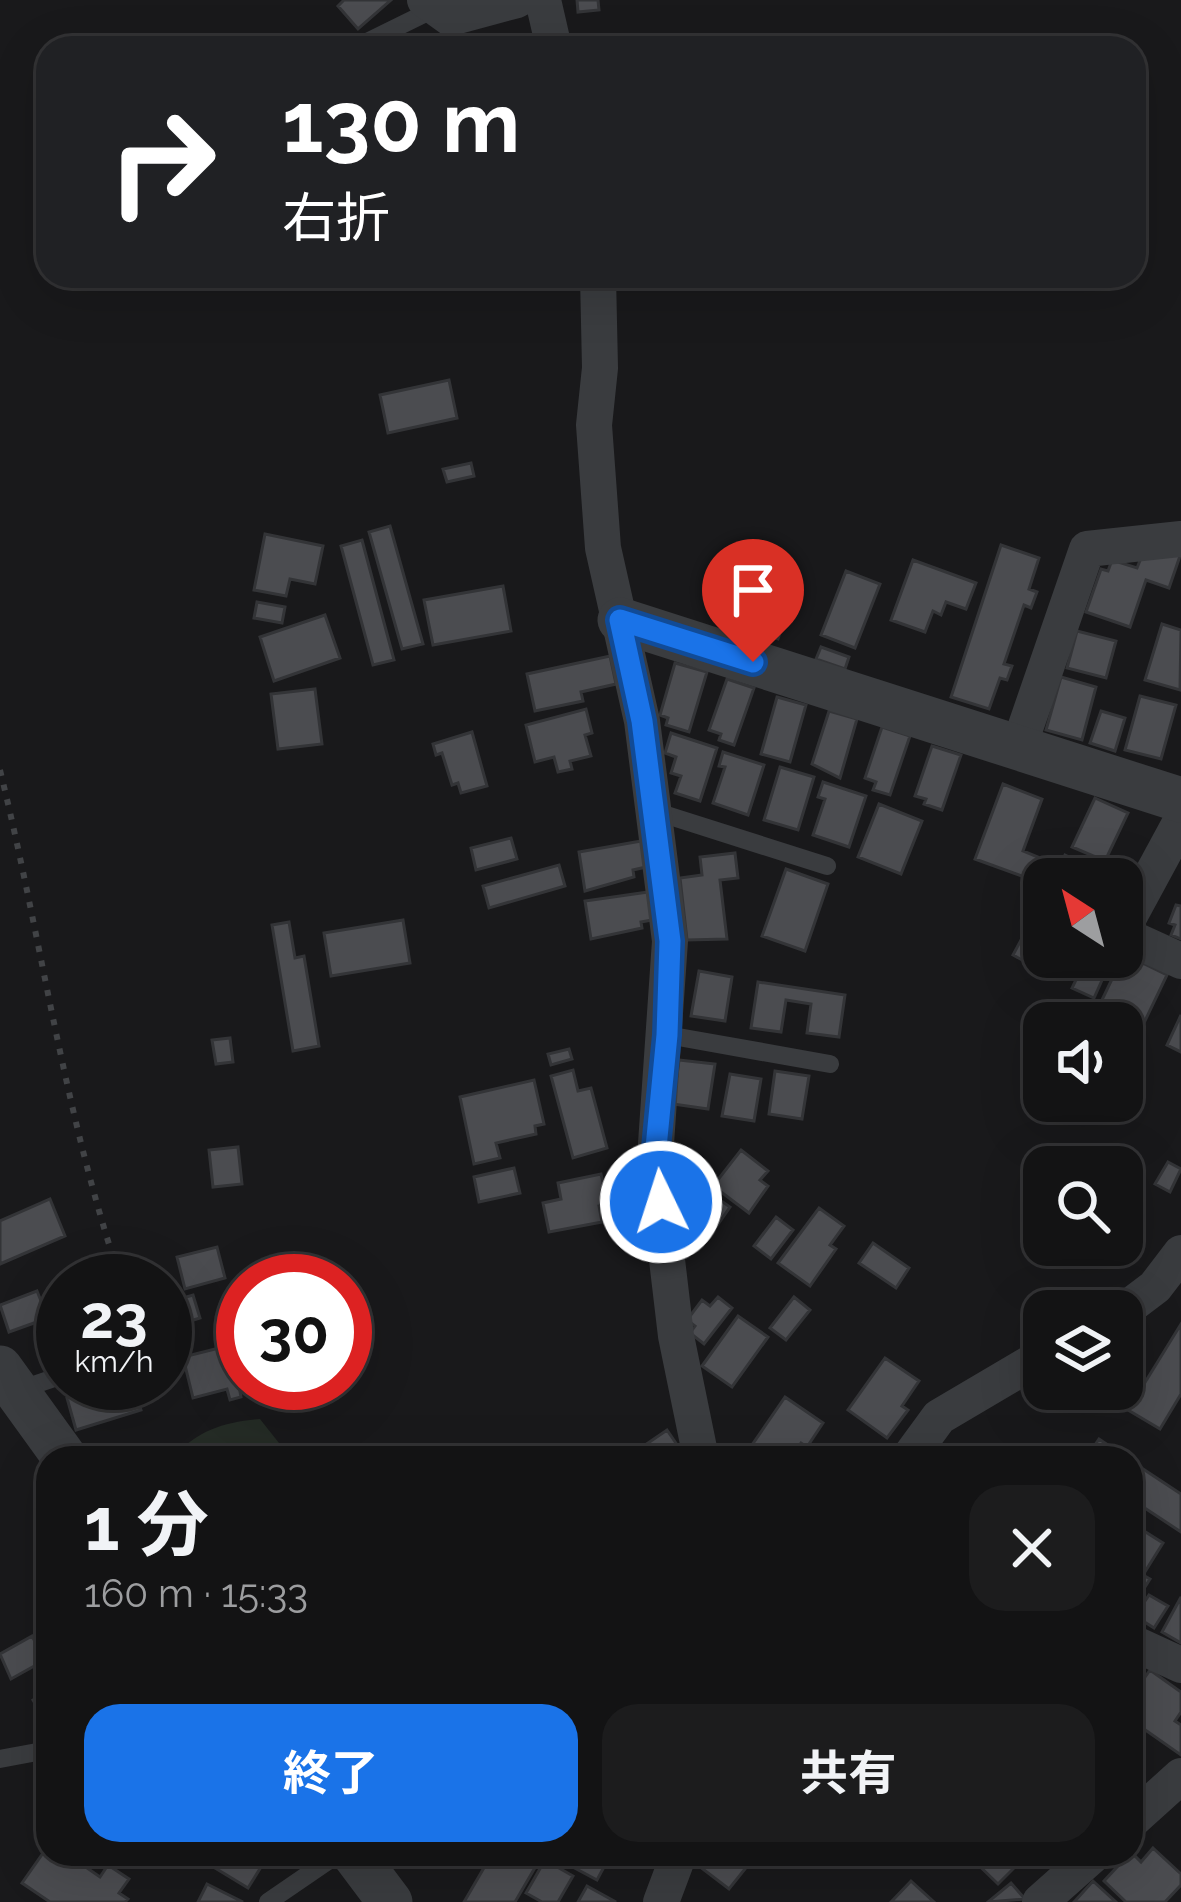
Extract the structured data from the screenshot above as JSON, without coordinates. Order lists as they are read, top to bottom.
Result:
{
  "north": "top left",
  "page": {
    "turn": ["130 m", "右折"],
    "speed": "23 km/h",
    "limit": "30",
    "heading": ["1 分", "160 m · 15:33"],
    "buttons": ["終了", "共有"]
  }
}
